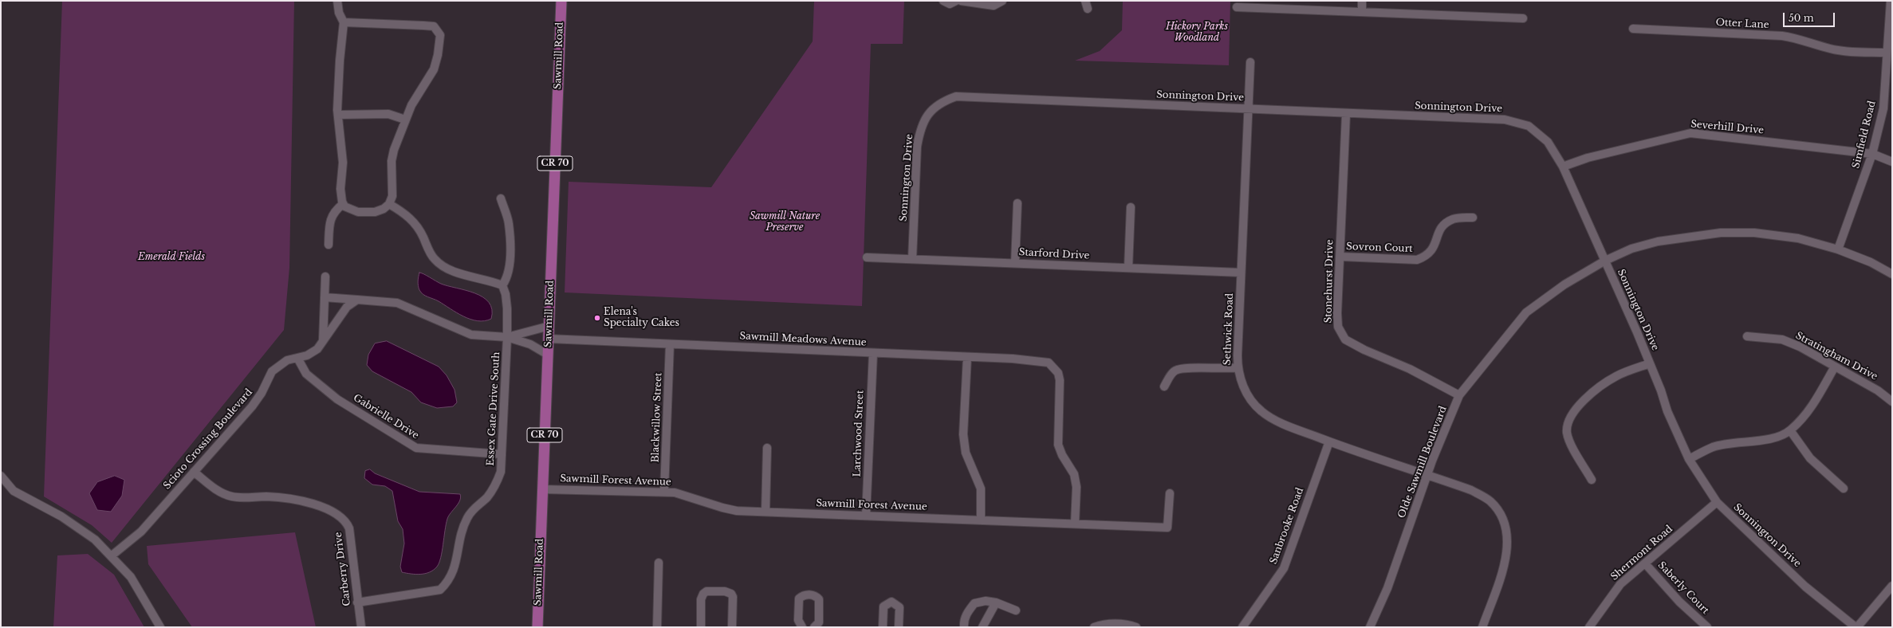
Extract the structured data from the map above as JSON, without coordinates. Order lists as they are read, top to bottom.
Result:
{
  "streets": {
    "main road": ["Sawmill Road", "CR 70"],
    "street": [
      "Otter Lane",
      "Sonnington Drive",
      "Severhill Drive",
      "Simfield Road",
      "Sovron Court",
      "Starford Drive",
      "Stonehurst Drive",
      "Sethwick Road",
      "Sawmill Meadows Avenue",
      "Stratingham Drive",
      "Essex Gate Drive South",
      "Gabrielle Drive",
      "Blackwillow Street",
      "Larchwood Street",
      "Scioto Crossing Boulevard",
      "Olde Sawmill Boulevard",
      "Sawmill Forest Avenue",
      "Sanbrooke Road",
      "Shermont Road",
      "Carberry Drive",
      "Saberly Court"
    ]
  },
  "crossings": [
    ["Otter Lane", "Simfield Road"],
    ["Sawmill Road", "Sawmill Meadows Avenue"],
    ["Sawmill Road", "Sawmill Forest Avenue"],
    ["Sonnington Drive", "Severhill Drive"],
    ["Sonnington Drive", "Starford Drive"],
    ["Sonnington Drive", "Stonehurst Drive"],
    ["Sonnington Drive", "Sethwick Road"],
    ["Sonnington Drive", "Olde Sawmill Boulevard"],
    ["Sonnington Drive", "Shermont Road"],
    ["Severhill Drive", "Simfield Road"],
    ["Simfield Road", "Olde Sawmill Boulevard"],
    ["Sovron Court", "Stonehurst Drive"],
    ["Starford Drive", "Sethwick Road"],
    ["Stonehurst Drive", "Olde Sawmill Boulevard"],
    ["Sethwick Road", "Olde Sawmill Boulevard"],
    ["Sethwick Road", "Sanbrooke Road"],
    ["Sawmill Meadows Avenue", "Blackwillow Street"],
    ["Sawmill Meadows Avenue", "Larchwood Street"],
    ["Sawmill Meadows Avenue", "Sawmill Forest Avenue"],
    ["Essex Gate Drive South", "Gabrielle Drive"],
    ["Essex Gate Drive South", "Carberry Drive"],
    ["Gabrielle Drive", "Scioto Crossing Boulevard"],
    ["Blackwillow Street", "Sawmill Forest Avenue"],
    ["Larchwood Street", "Sawmill Forest Avenue"],
    ["Scioto Crossing Boulevard", "Carberry Drive"],
    ["Shermont Road", "Saberly Court"]
  ],
  "parks": ["Hickory Parks Woodland", "Sawmill Nature Preserve", "Emerald Fields"],
  "places": ["Elena's Specialty Cakes"],
  "scale_bar": "50 m"
}
